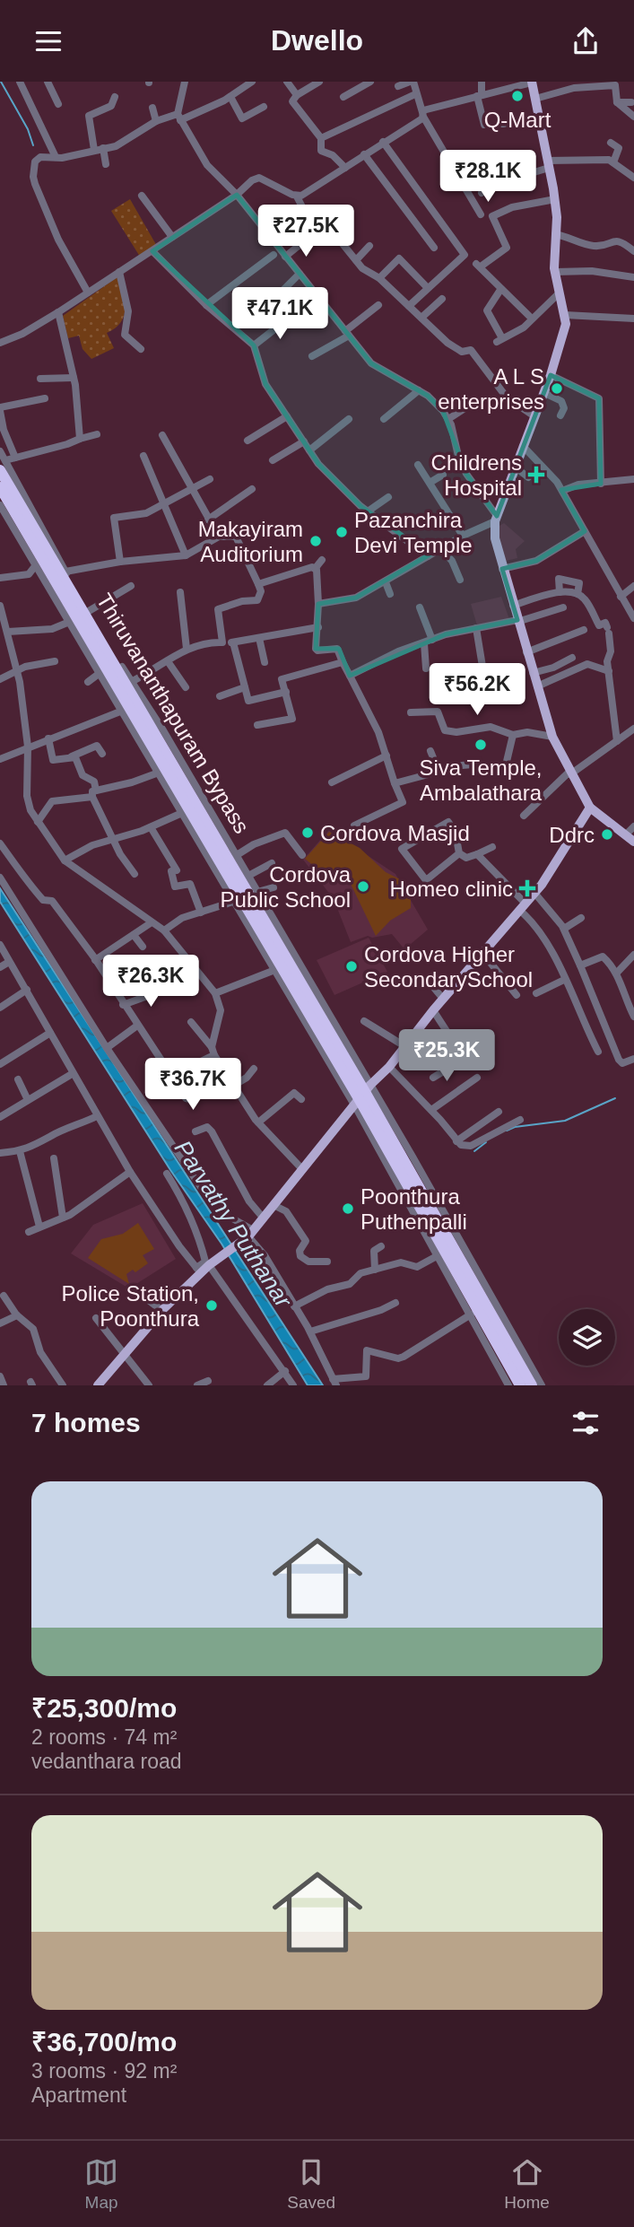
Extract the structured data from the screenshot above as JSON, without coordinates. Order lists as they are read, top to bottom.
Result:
{
  "streets": {
    "highway": ["Thiruvananthapuram Bypass"]
  },
  "water": ["Parvathy Puthanar"],
  "places": {
    "other": [
      "Q-Mart",
      "A L S enterprises",
      "Pazanchira Devi Temple",
      "Makayiram Auditorium",
      "Siva Temple, Ambalathara",
      "Cordova Masjid",
      "Ddrc",
      "Cordova Public School",
      "Cordova Higher SecondarySchool",
      "Poonthura Puthenpalli",
      "Police Station, Poonthura"
    ],
    "health": ["Childrens Hospital", "Homeo clinic"]
  },
  "page": {
    "header": "Dwello",
    "price": [
      "₹28.1K",
      "₹27.5K",
      "₹47.1K",
      "₹56.2K",
      "₹26.3K",
      "₹25.3K",
      "₹36.7K"
    ],
    "heading": "7 homes",
    "list": [
      {
        "name": "₹25,300/mo",
        "note": "2 rooms · 74 m² · vedanthara road"
      },
      {
        "name": "₹36,700/mo",
        "note": "3 rooms · 92 m² · Apartment"
      }
    ],
    "tabs": ["Map", "Saved", "Home"]
  }
}
